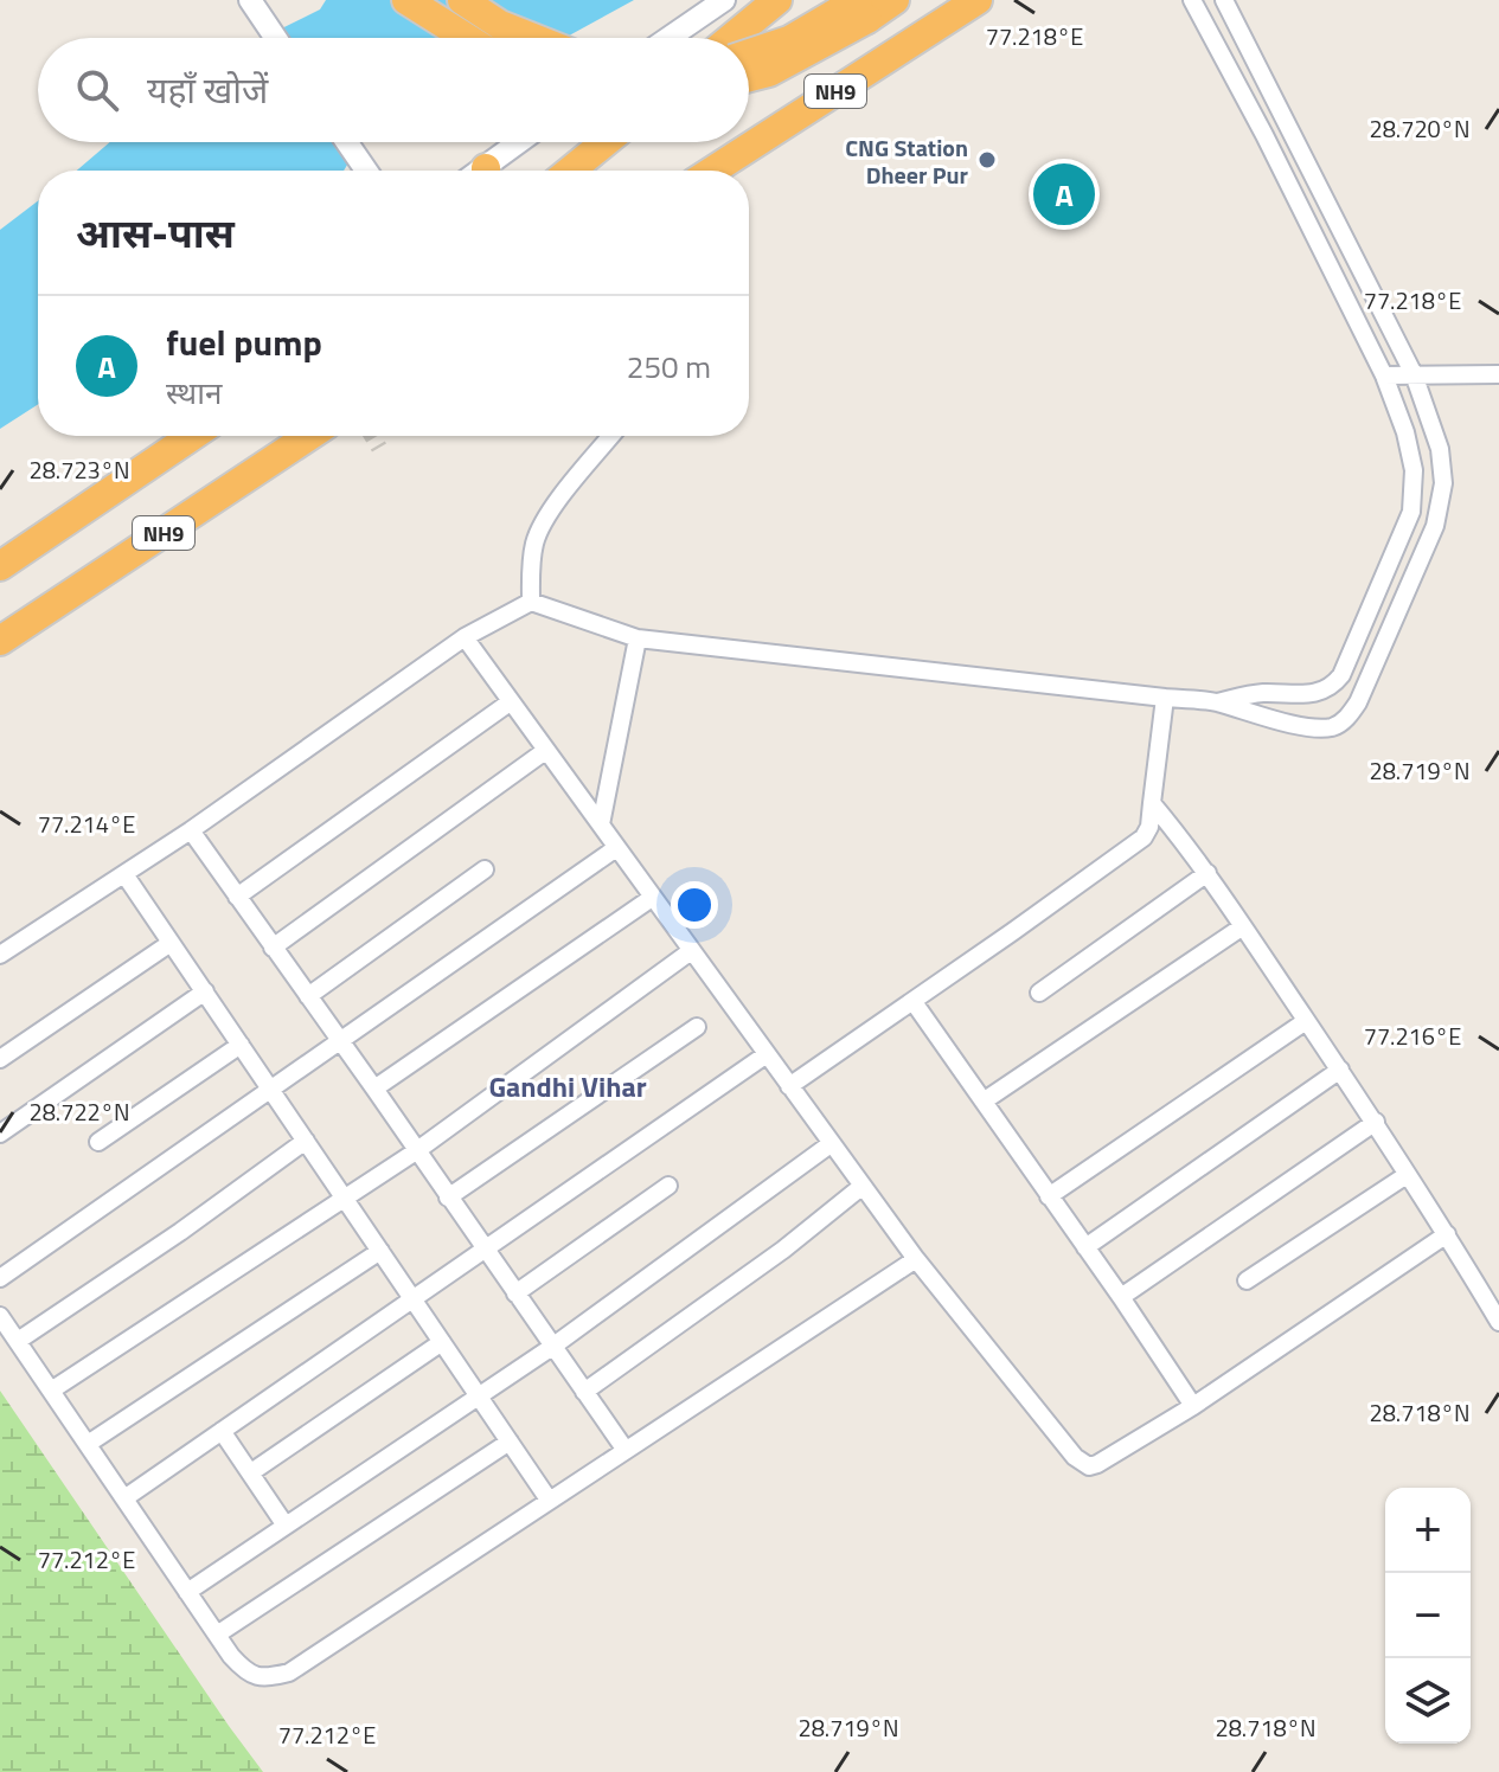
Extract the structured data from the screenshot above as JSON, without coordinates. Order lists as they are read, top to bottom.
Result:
{
  "streets": {
    "highway": ["NH9"]
  },
  "districts": ["Gandhi Vihar"],
  "places": ["CNG Station Dheer Pur"],
  "page": {
    "search": "यहाँ खोजें",
    "pins": "A",
    "heading": "आस-पास",
    "list": [
      {
        "mark": "A",
        "name": "fuel pump",
        "note": "स्थान",
        "value": "250 m"
      }
    ],
    "map_buttons": ["+", "−"]
  },
  "coordinates": [
    "77.218°E",
    "28.720°N",
    "28.723°N",
    "28.719°N",
    "77.214°E",
    "77.216°E",
    "28.722°N",
    "28.718°N",
    "77.212°E"
  ]
}
